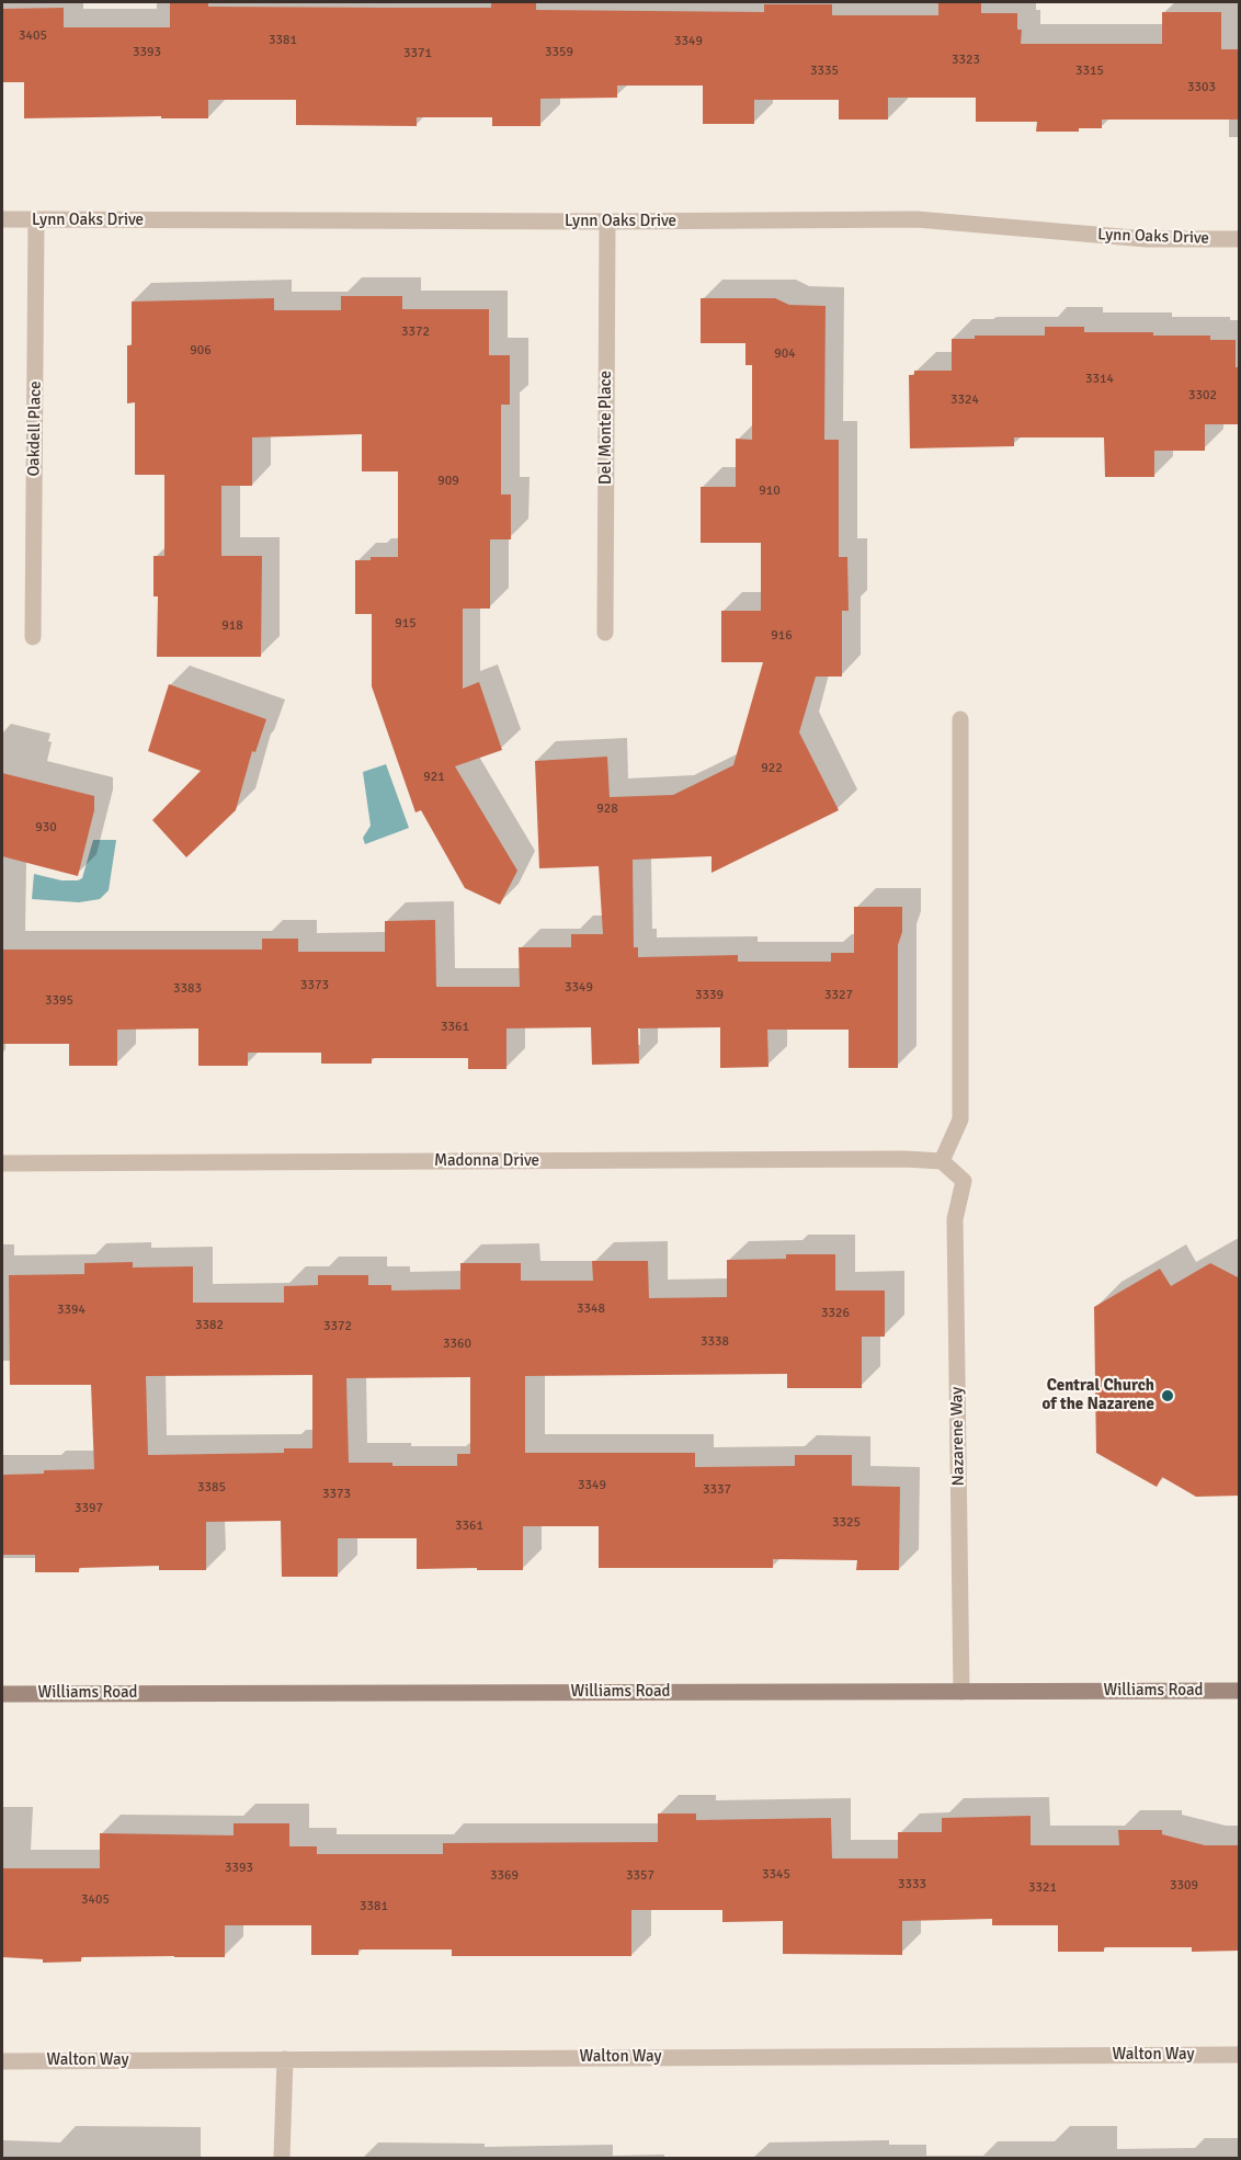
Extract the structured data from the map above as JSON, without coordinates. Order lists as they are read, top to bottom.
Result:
{
  "streets": {
    "street": [
      "Lynn Oaks Drive",
      "Del Monte Place",
      "Oakdell Place",
      "Madonna Drive",
      "Nazarene Way",
      "Williams Road",
      "Walton Way"
    ]
  },
  "crossings": [
    ["Lynn Oaks Drive", "Del Monte Place"],
    ["Lynn Oaks Drive", "Oakdell Place"],
    ["Madonna Drive", "Nazarene Way"],
    ["Nazarene Way", "Williams Road"]
  ],
  "places": ["Central Church of the Nazarene"],
  "house_numbers": [
    "3405",
    "3381",
    "3349",
    "3393",
    "3359",
    "3371",
    "3323",
    "3335",
    "3315",
    "3303",
    "3372",
    "906",
    "904",
    "3314",
    "3302",
    "3324",
    "909",
    "910",
    "915",
    "918",
    "916",
    "922",
    "921",
    "928",
    "930",
    "3373",
    "3349",
    "3383",
    "3339",
    "3327",
    "3395",
    "3361",
    "3348",
    "3394",
    "3326",
    "3382",
    "3372",
    "3338",
    "3360",
    "3349",
    "3385",
    "3337",
    "3373",
    "3397",
    "3325",
    "3361",
    "3393",
    "3345",
    "3369",
    "3357",
    "3333",
    "3309",
    "3321",
    "3405",
    "3381"
  ]
}
